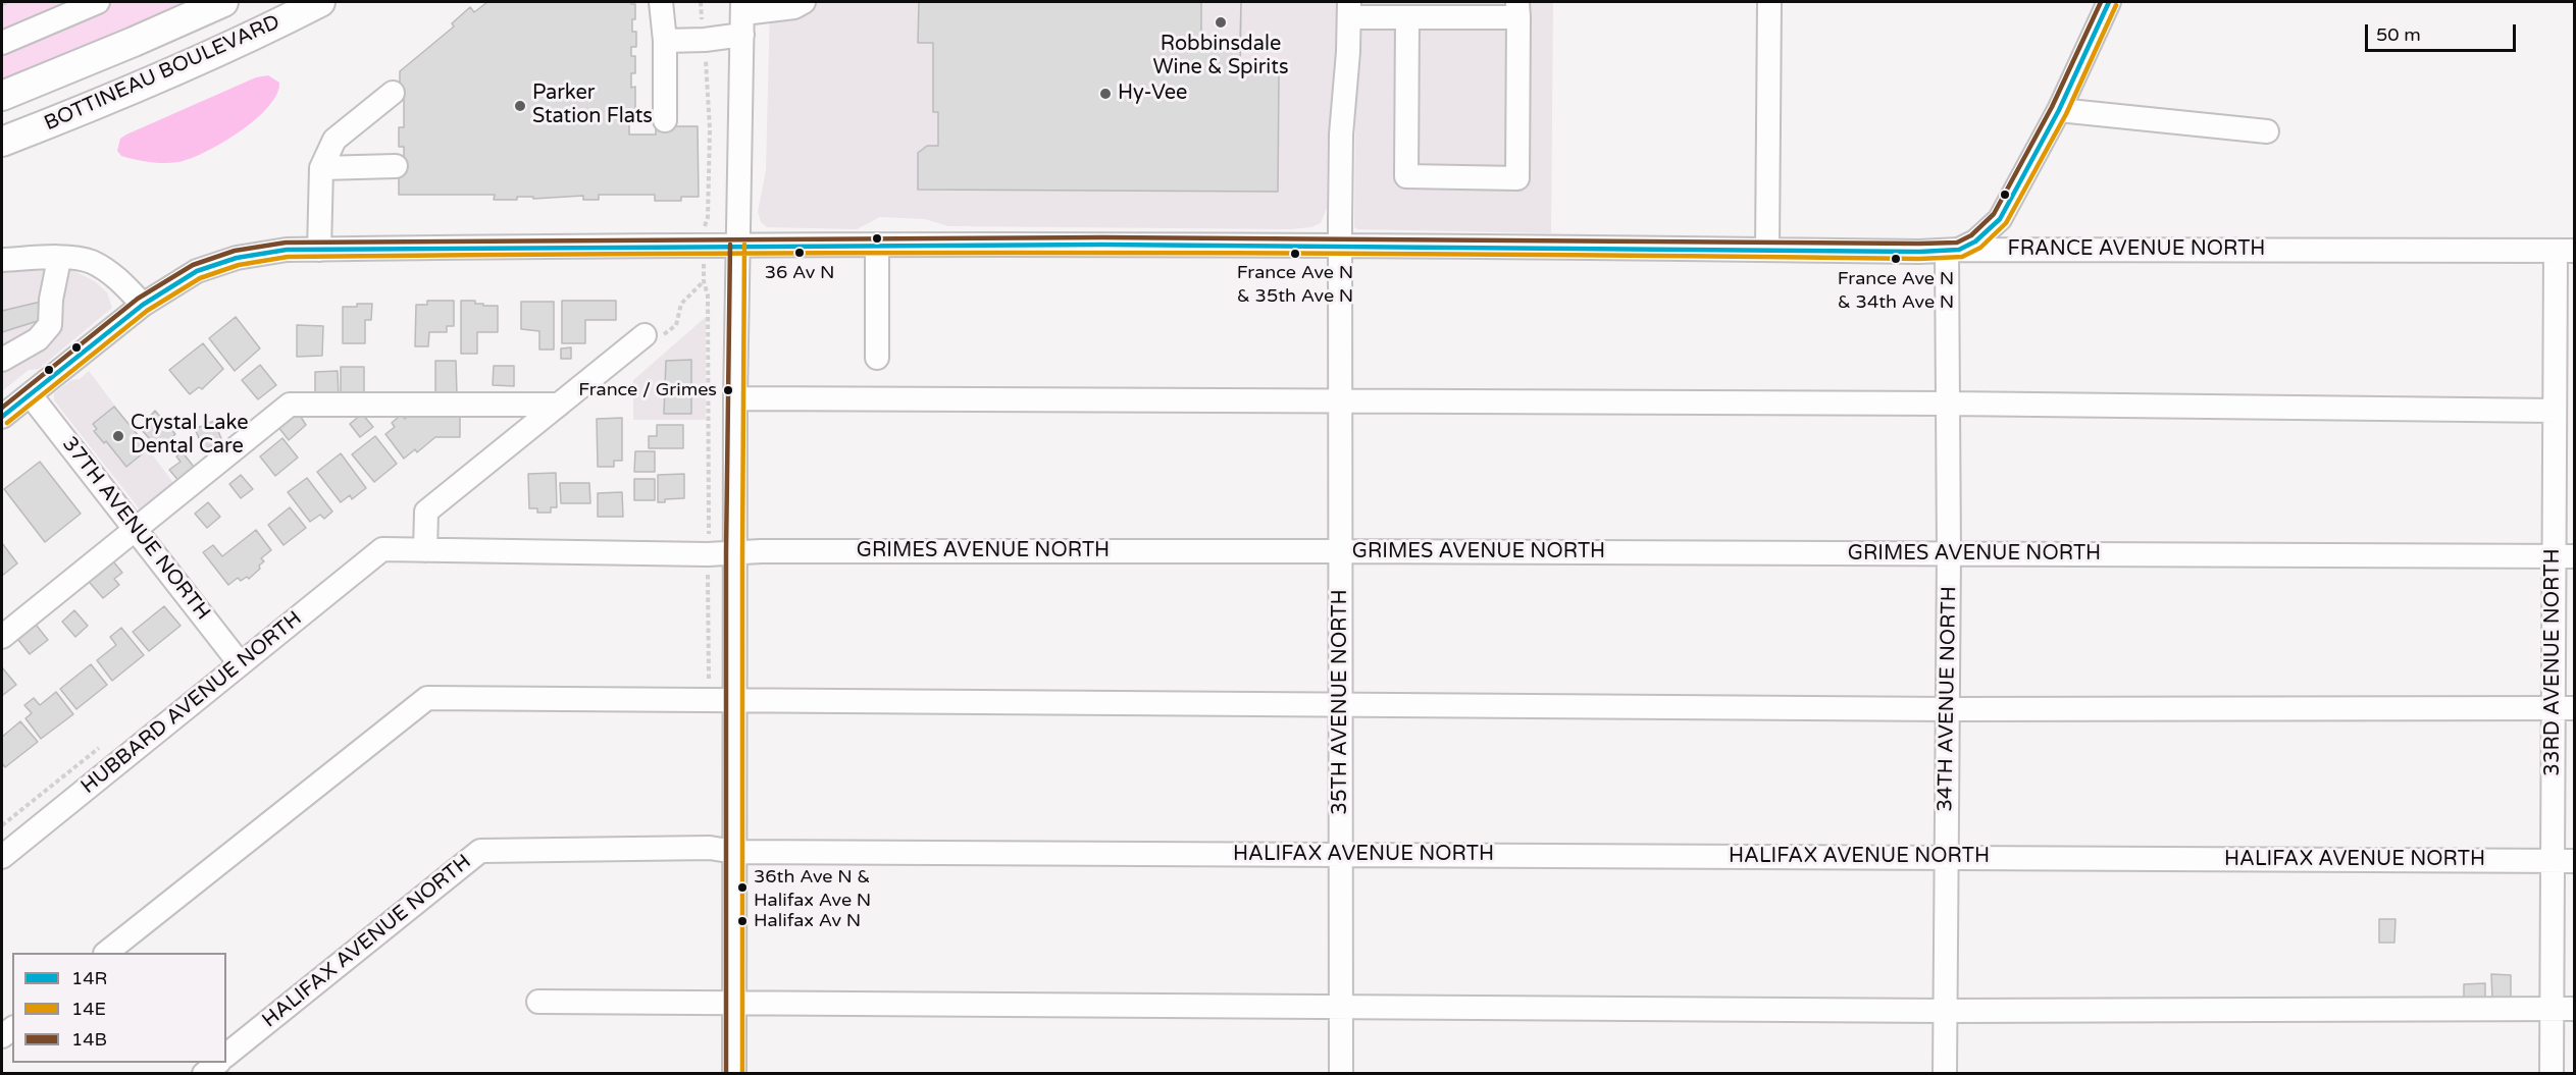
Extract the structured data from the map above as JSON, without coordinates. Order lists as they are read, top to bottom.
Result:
{
  "streets": {
    "main road": ["BOTTINEAU BOULEVARD"],
    "street": [
      "FRANCE AVENUE NORTH",
      "37TH AVENUE NORTH",
      "GRIMES AVENUE NORTH",
      "33RD AVENUE NORTH",
      "34TH AVENUE NORTH",
      "35TH AVENUE NORTH",
      "HUBBARD AVENUE NORTH",
      "HALIFAX AVENUE NORTH"
    ]
  },
  "crossings": [
    ["FRANCE AVENUE NORTH", "37TH AVENUE NORTH"],
    ["FRANCE AVENUE NORTH", "33RD AVENUE NORTH"],
    ["FRANCE AVENUE NORTH", "34TH AVENUE NORTH"],
    ["FRANCE AVENUE NORTH", "35TH AVENUE NORTH"],
    ["37TH AVENUE NORTH", "HUBBARD AVENUE NORTH"],
    ["GRIMES AVENUE NORTH", "33RD AVENUE NORTH"],
    ["GRIMES AVENUE NORTH", "34TH AVENUE NORTH"],
    ["GRIMES AVENUE NORTH", "35TH AVENUE NORTH"],
    ["GRIMES AVENUE NORTH", "HUBBARD AVENUE NORTH"],
    ["33RD AVENUE NORTH", "HALIFAX AVENUE NORTH"],
    ["34TH AVENUE NORTH", "HALIFAX AVENUE NORTH"],
    ["35TH AVENUE NORTH", "HALIFAX AVENUE NORTH"]
  ],
  "places": [
    "Robbinsdale Wine & Spirits",
    "Hy-Vee",
    "Parker Station Flats",
    "36 Av N",
    "France Ave N & 35th Ave N",
    "France Ave N & 34th Ave N",
    "France / Grimes",
    "Crystal Lake Dental Care",
    "36th Ave N & Halifax Ave N",
    "Halifax Av N"
  ],
  "lines": ["transit line 14R", "transit line 14B", "transit line 14E"],
  "legend": ["14R", "14E", "14B"],
  "scale_bar": "50 m"
}
